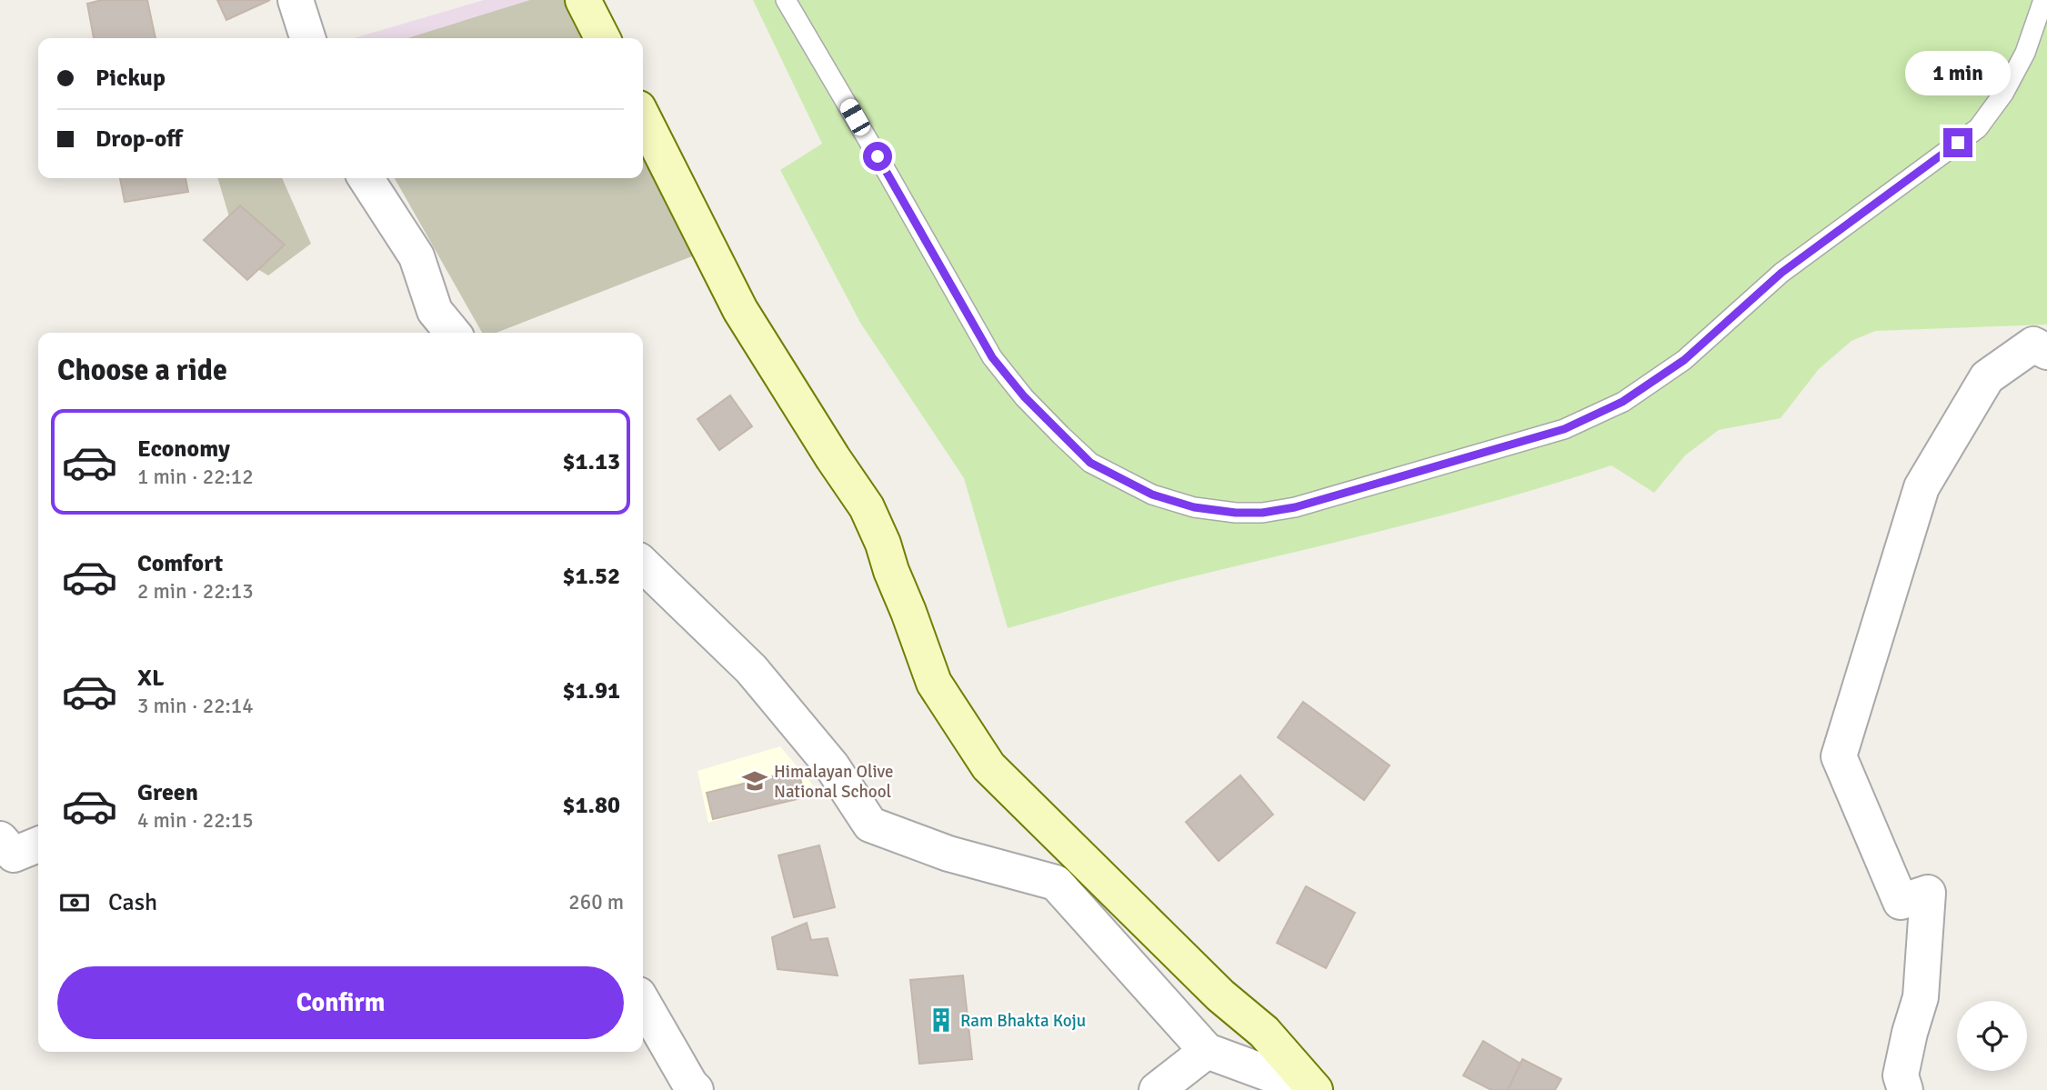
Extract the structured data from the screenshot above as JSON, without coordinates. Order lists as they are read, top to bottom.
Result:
{
  "places": {
    "school or university": ["Himalayan Olive National School"],
    "building": ["Ram Bhakta Koju"]
  },
  "page": {
    "banner": ["Pickup", "Drop-off"],
    "bubble": "1 min",
    "heading": "Choose a ride",
    "list": [
      {
        "name": "Economy",
        "note": "1 min · 22:12",
        "value": "$1.13"
      },
      {
        "name": "Comfort",
        "note": "2 min · 22:13",
        "value": "$1.52"
      },
      {
        "name": "XL",
        "note": "3 min · 22:14",
        "value": "$1.91"
      },
      {
        "name": "Green",
        "note": "4 min · 22:15",
        "value": "$1.80"
      }
    ],
    "pay": ["Cash", "260 m"],
    "buttons": "Confirm"
  }
}
